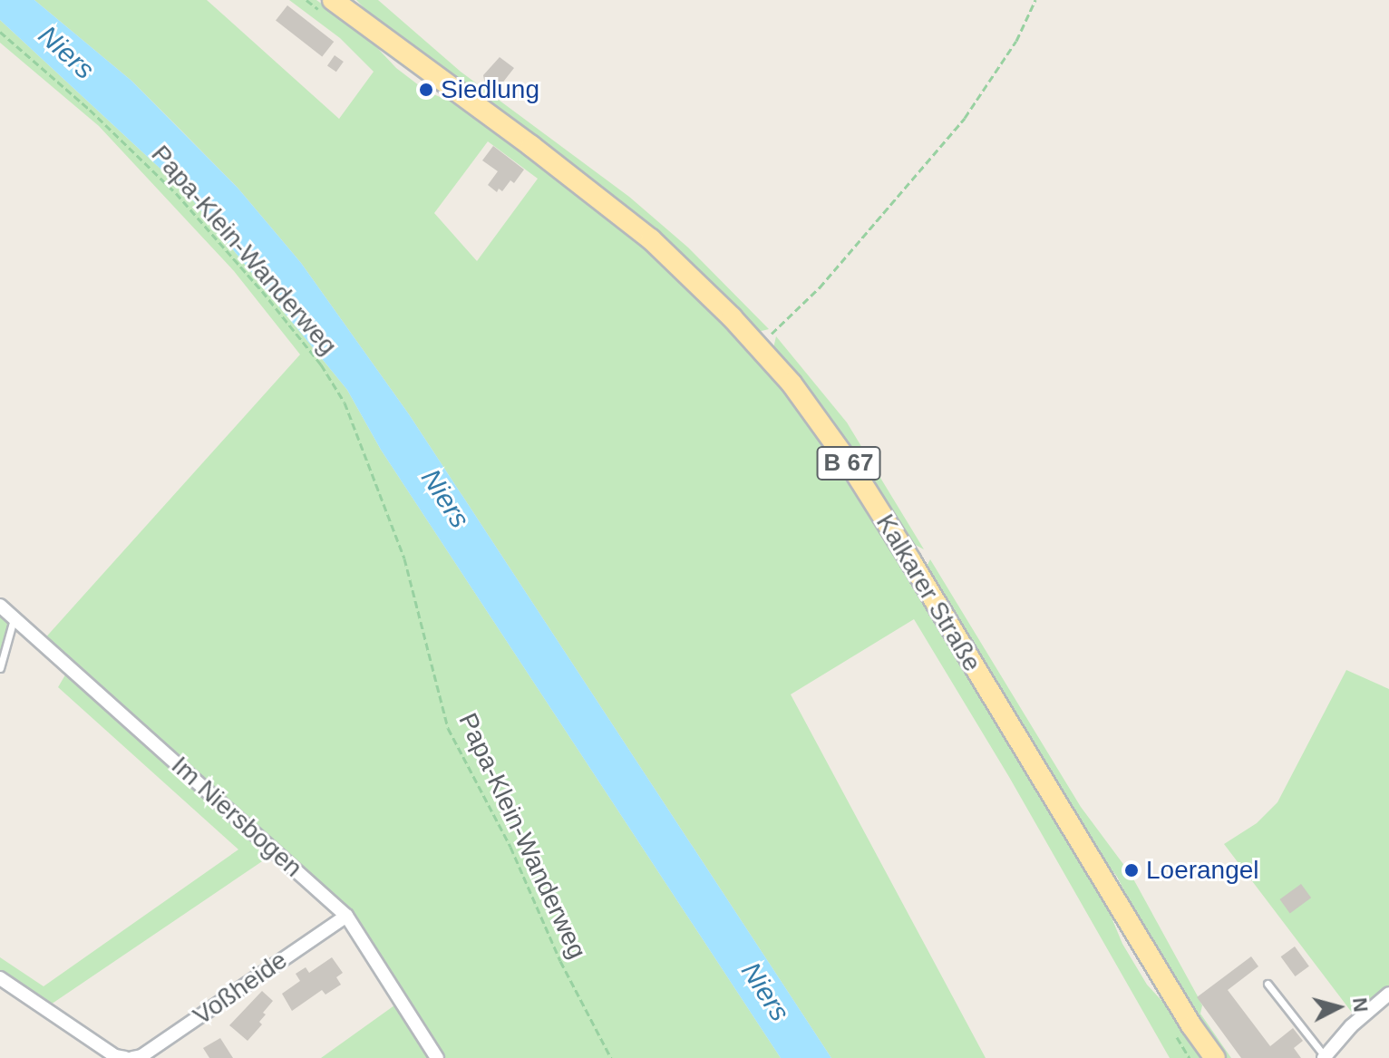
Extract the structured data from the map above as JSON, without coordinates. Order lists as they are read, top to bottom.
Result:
{
  "streets": {
    "main road": ["B 67", "Kalkarer Straße"],
    "street": ["Im Niersbogen", "Voßheide"],
    "path": ["Papa-Klein-Wanderweg"]
  },
  "crossings": [
    ["Im Niersbogen", "Voßheide"]
  ],
  "water": ["Niers"],
  "places": ["Siedlung", "Loerangel"],
  "north": "right"
}
